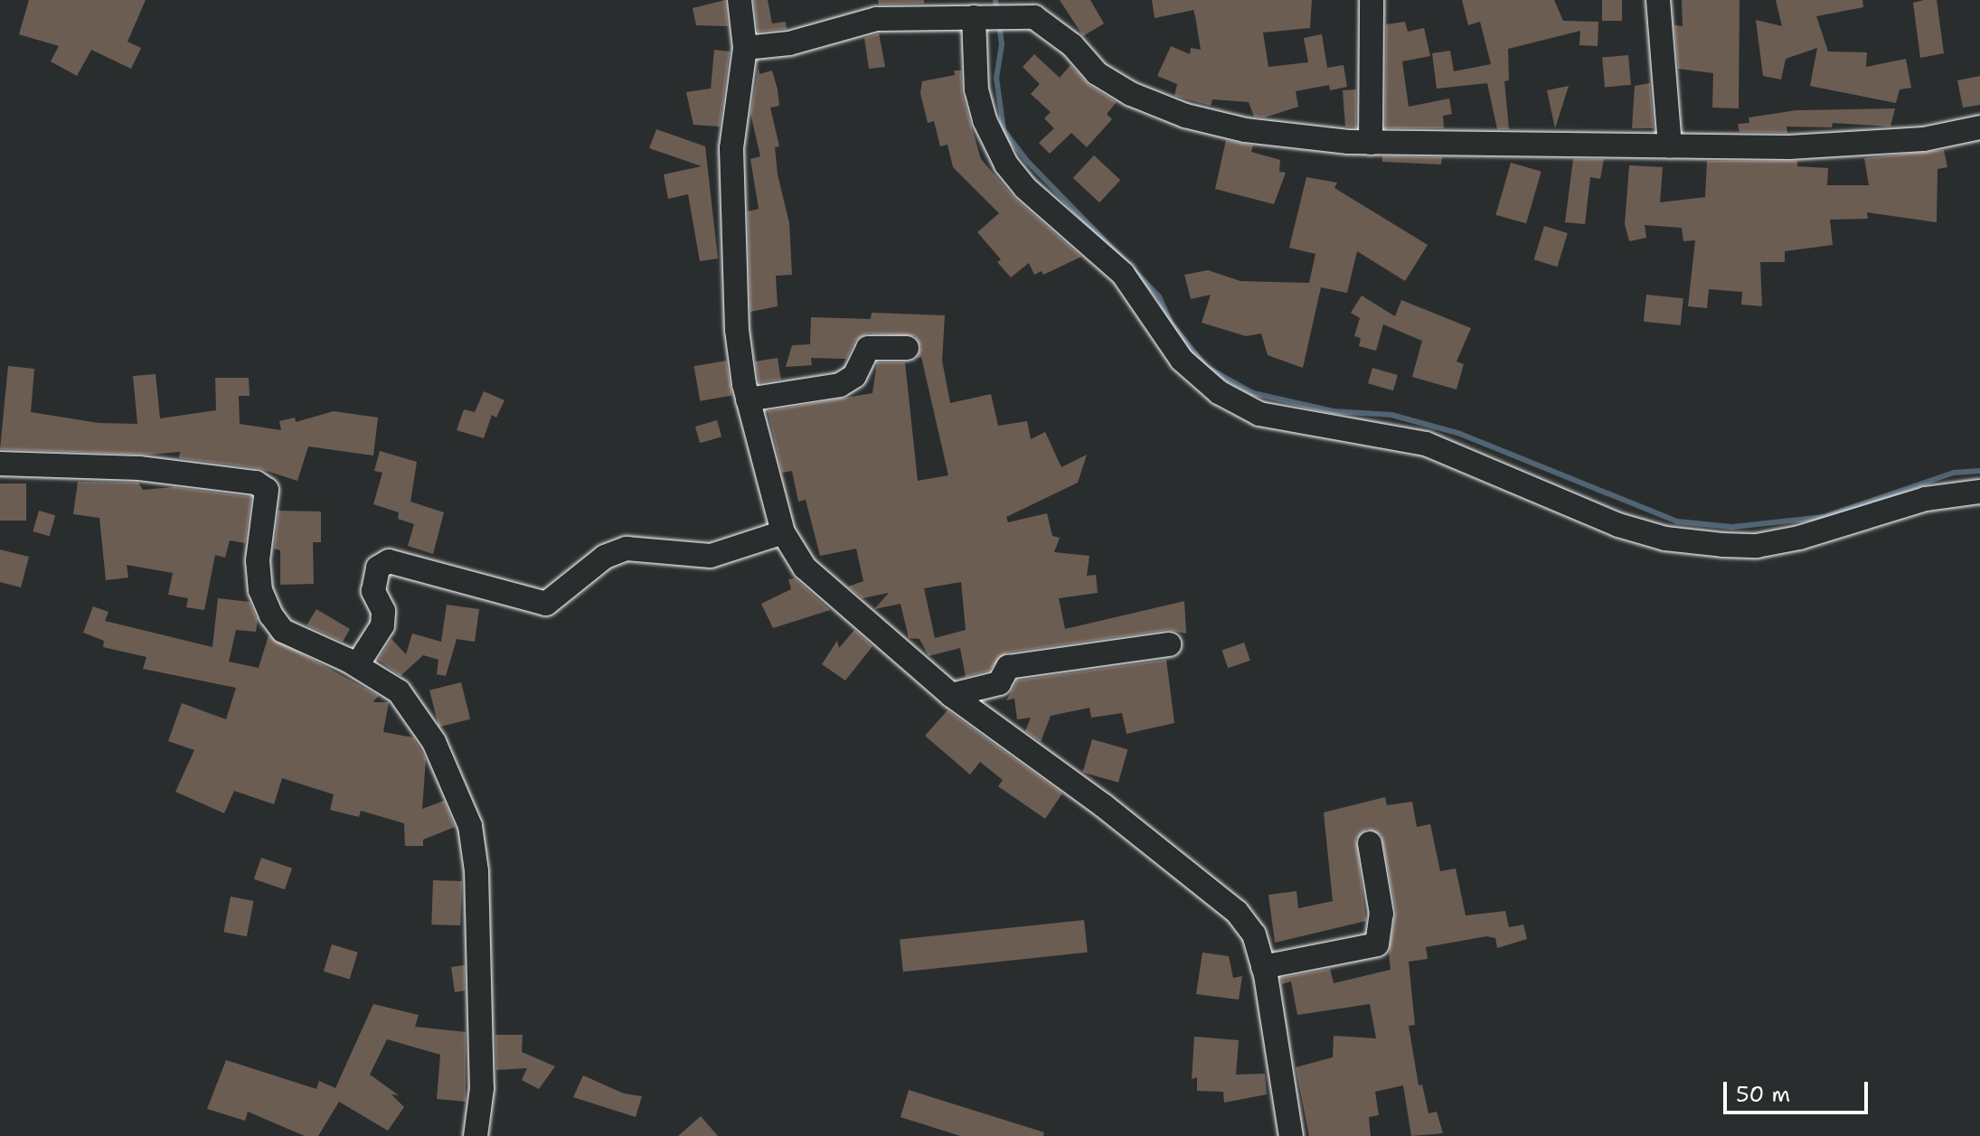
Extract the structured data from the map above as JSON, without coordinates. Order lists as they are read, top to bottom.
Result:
{
  "scale_bar": "50 m"
}
